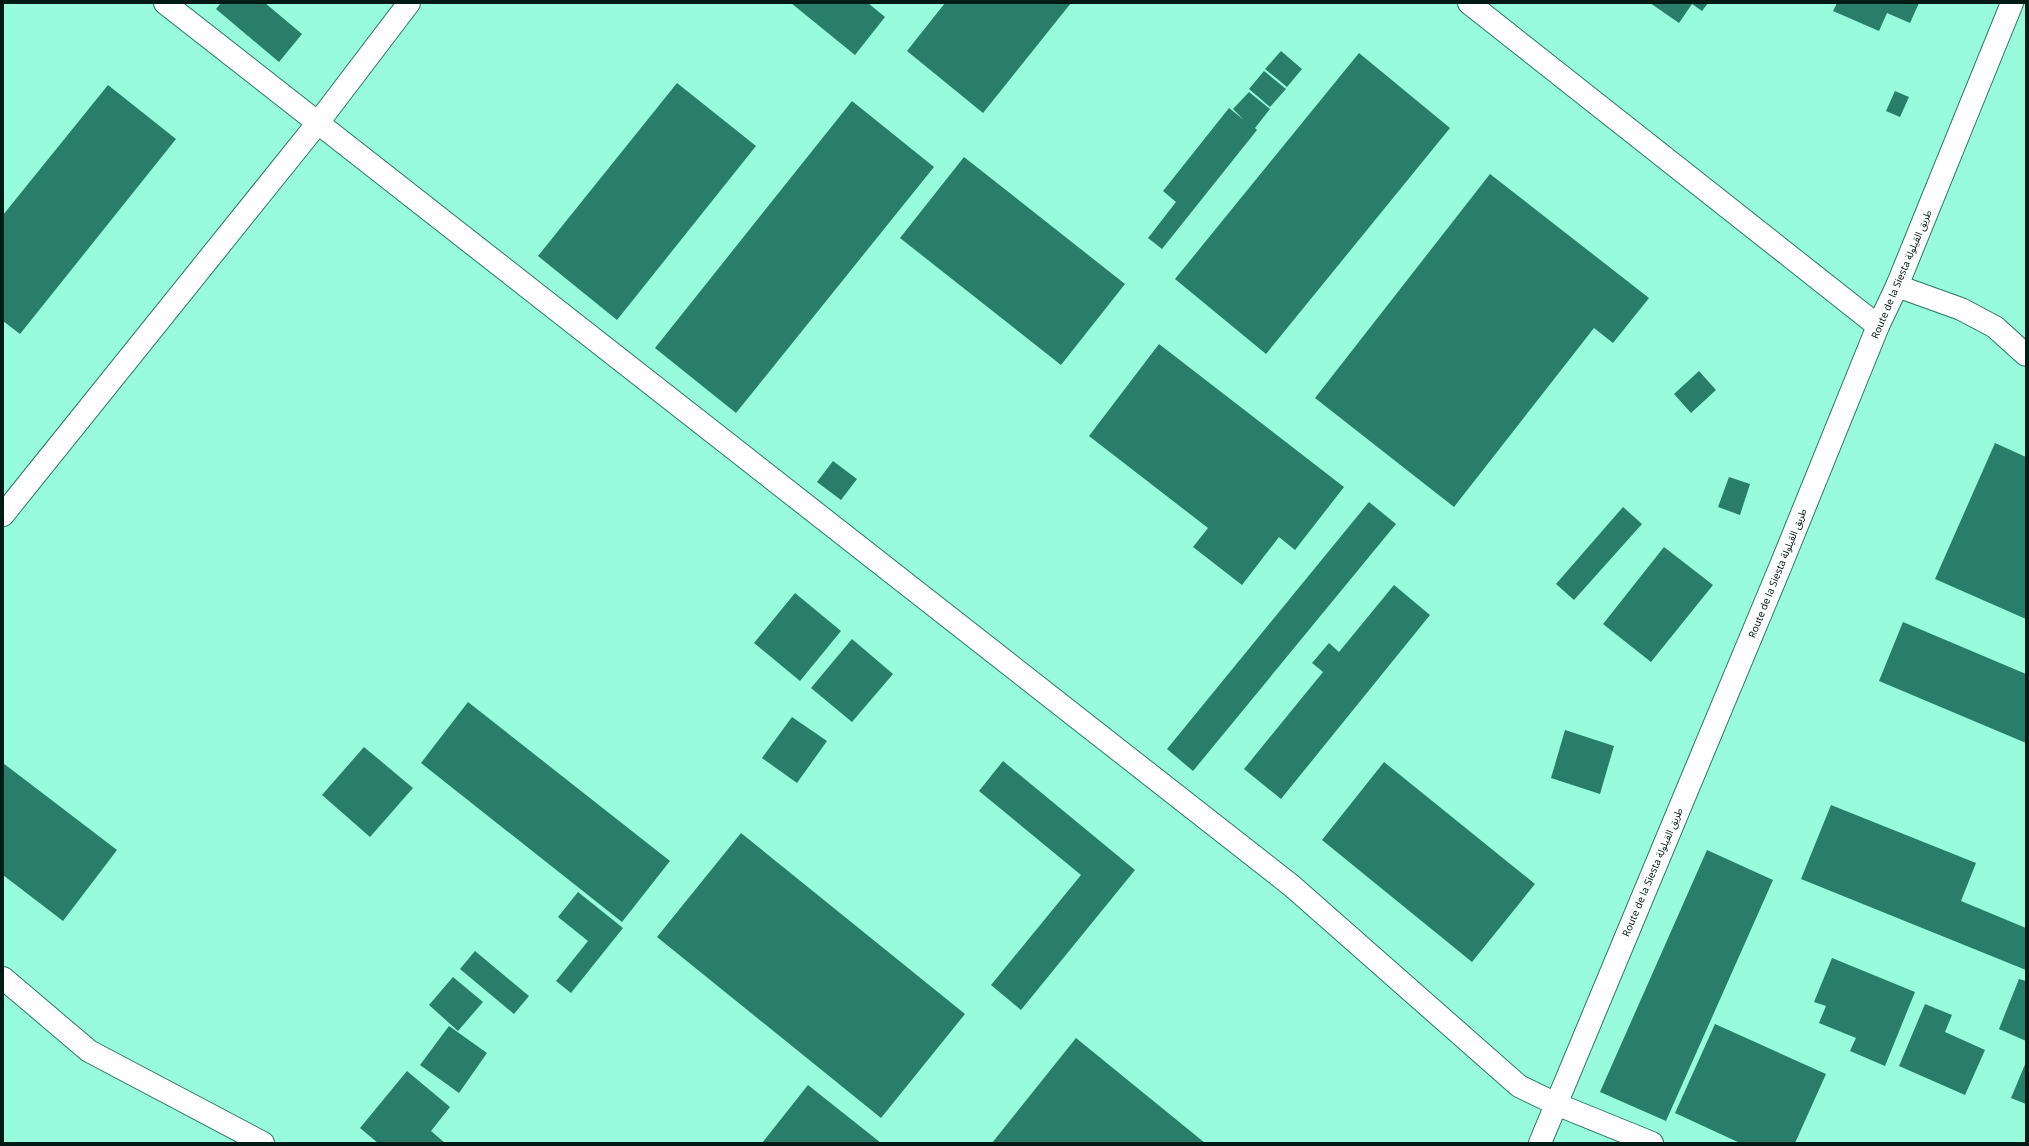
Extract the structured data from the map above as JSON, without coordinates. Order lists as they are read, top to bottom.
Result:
{
  "streets": {
    "street": ["Route de la Siesta طريق القيلولة"]
  }
}
